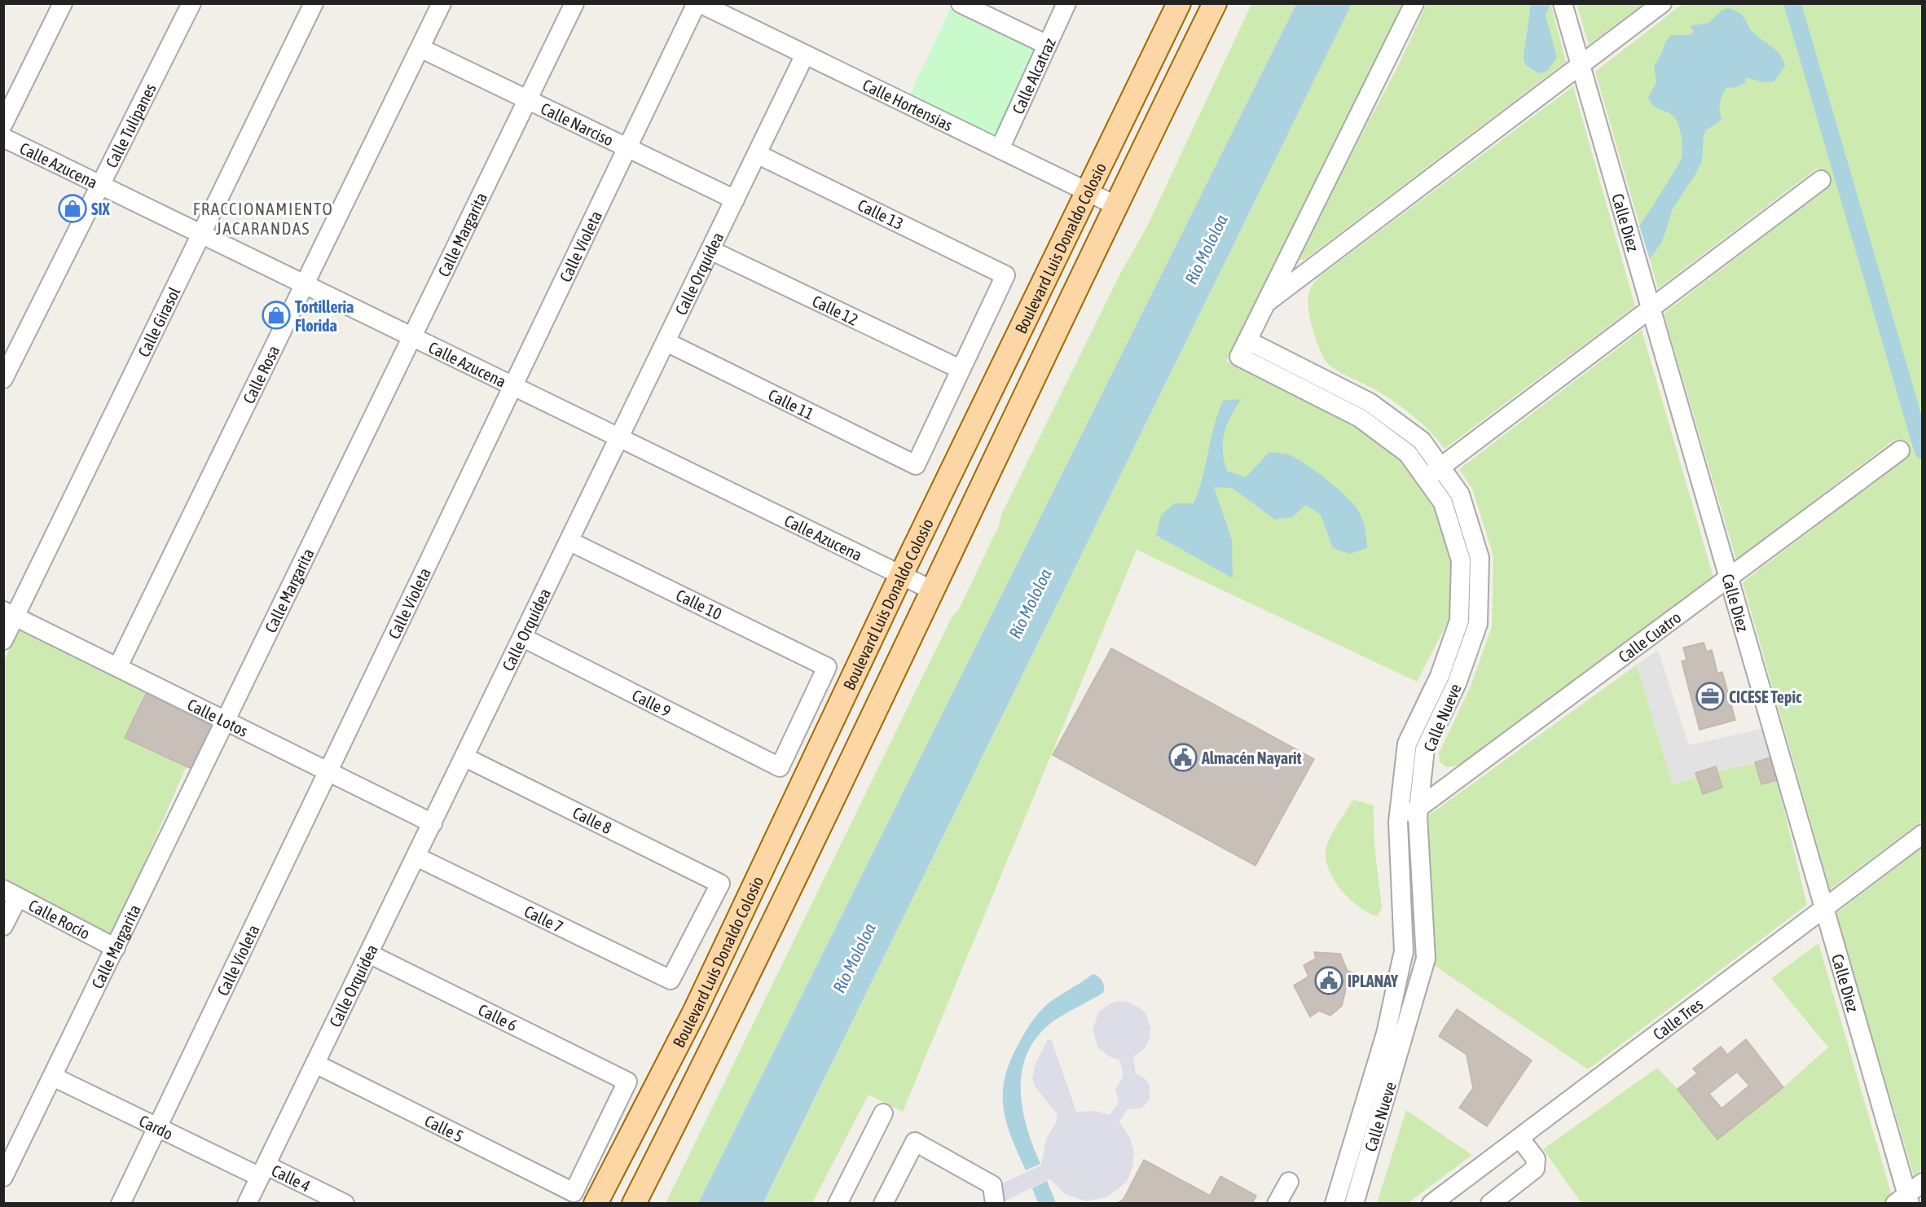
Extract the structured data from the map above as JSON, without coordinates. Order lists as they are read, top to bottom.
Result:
{
  "streets": {
    "main road": ["Boulevard Luis Donaldo Colosio"],
    "street": [
      "Calle Alcatraz",
      "Calle Hortensias",
      "Calle Narciso",
      "Calle Tulipanes",
      "Calle Azucena",
      "Calle 13",
      "Calle Diez",
      "Calle Margarita",
      "Calle Violeta",
      "Calle Orquídea",
      "Calle 12",
      "Calle Girasol",
      "Calle Rosa",
      "Calle 11",
      "Calle 10",
      "Calle Cuatro",
      "Calle 9",
      "Calle Lotos",
      "Calle Nueve",
      "Calle 8",
      "Calle 7",
      "Calle Rocío",
      "Calle 6",
      "Calle Tres",
      "Cardo",
      "Calle 5",
      "Calle 4"
    ]
  },
  "crossings": [
    ["Calle Alcatraz", "Calle Hortensias"],
    ["Calle Hortensias", "Calle Violeta"],
    ["Calle Hortensias", "Boulevard Luis Donaldo Colosio"],
    ["Calle Hortensias", "Calle Orquídea"],
    ["Calle Narciso", "Calle Margarita"],
    ["Calle Narciso", "Calle Violeta"],
    ["Calle Narciso", "Calle Orquídea"],
    ["Calle Narciso", "Calle Rosa"],
    ["Calle Tulipanes", "Calle Azucena"],
    ["Calle Azucena", "Calle Margarita"],
    ["Calle Azucena", "Calle Violeta"],
    ["Calle Azucena", "Boulevard Luis Donaldo Colosio"],
    ["Calle Azucena", "Calle Orquídea"],
    ["Calle Azucena", "Calle Girasol"],
    ["Calle Azucena", "Calle Rosa"],
    ["Calle 13", "Calle Orquídea"],
    ["Calle 13", "Calle 12"],
    ["Calle 13", "Calle 11"],
    ["Calle Diez", "Calle Cuatro"],
    ["Calle Diez", "Calle Tres"],
    ["Calle Margarita", "Calle Lotos"],
    ["Calle Margarita", "Calle Rocío"],
    ["Calle Margarita", "Cardo"],
    ["Calle Violeta", "Calle Lotos"],
    ["Calle Violeta", "Cardo"],
    ["Calle Orquídea", "Calle 12"],
    ["Calle Orquídea", "Calle 11"],
    ["Calle Orquídea", "Calle 10"],
    ["Calle Orquídea", "Calle 9"],
    ["Calle Orquídea", "Calle Lotos"],
    ["Calle Orquídea", "Calle 8"],
    ["Calle Orquídea", "Calle 7"],
    ["Calle Orquídea", "Calle 6"],
    ["Calle Orquídea", "Cardo"],
    ["Calle Orquídea", "Calle 5"],
    ["Calle Orquídea", "Calle 4"],
    ["Calle 12", "Calle 11"],
    ["Calle Girasol", "Calle Lotos"],
    ["Calle Rosa", "Calle Lotos"],
    ["Calle 10", "Calle 9"],
    ["Calle Cuatro", "Calle Nueve"],
    ["Calle 8", "Calle 7"],
    ["Calle 6", "Calle 5"],
    ["Cardo", "Calle 4"]
  ],
  "districts": ["FRACCIONAMIENTO JACARANDAS"],
  "water": ["Río Mololoa"],
  "places": {
    "shop": ["SIX", "Tortilleria Florida"],
    "office": ["CICESE Tepic"],
    "public building": ["Almacén Nayarit", "IPLANAY"]
  }
}
